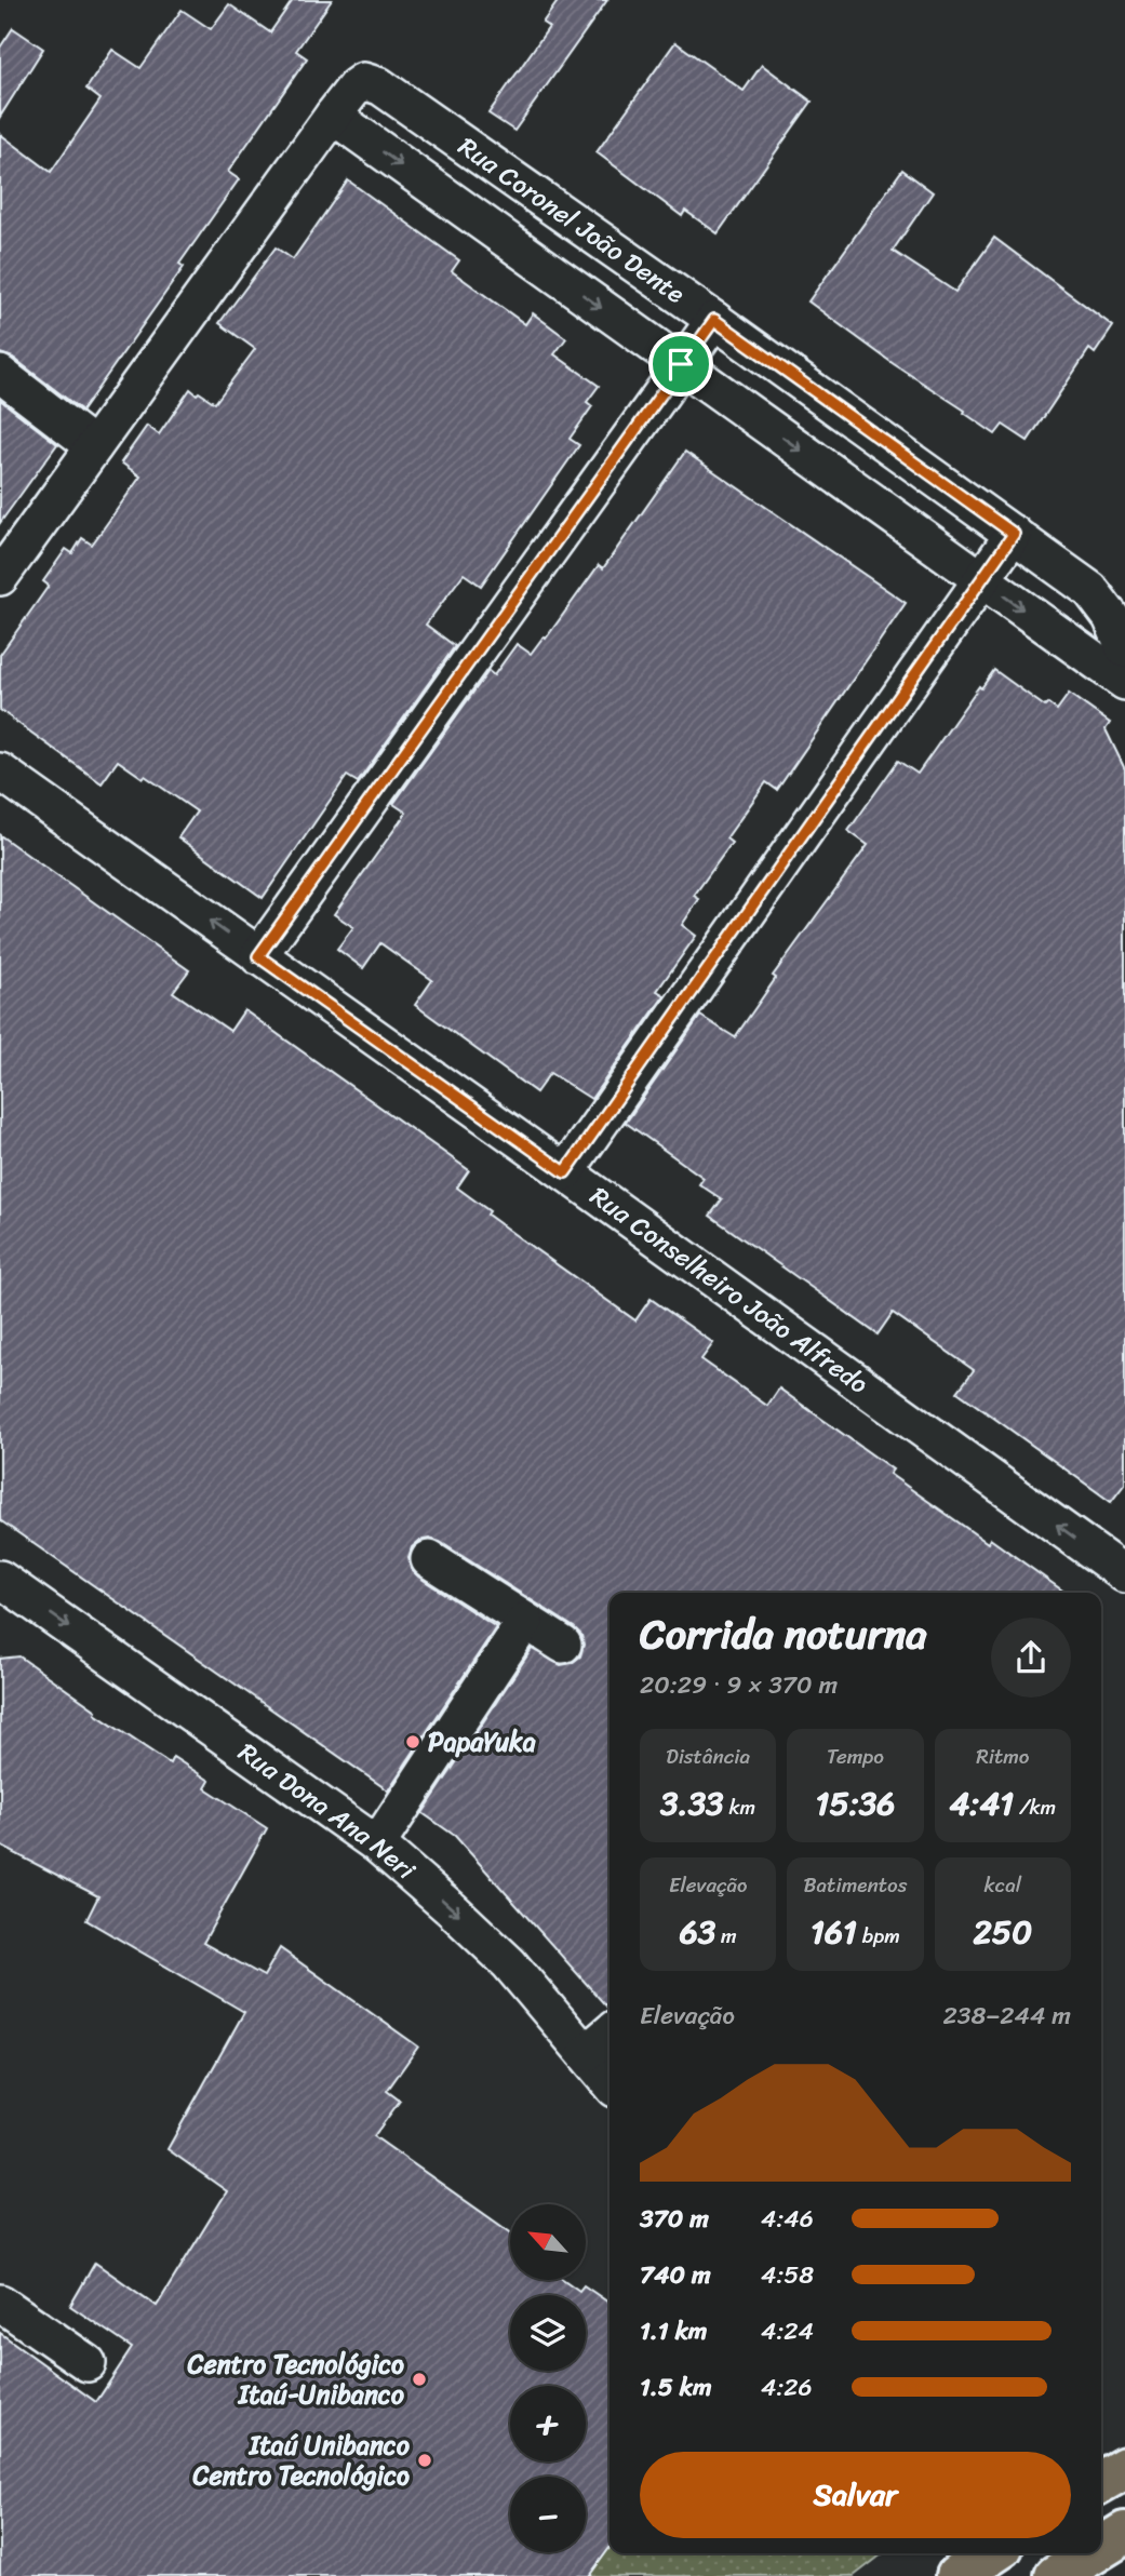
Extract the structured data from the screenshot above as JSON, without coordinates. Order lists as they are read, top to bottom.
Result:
{
  "streets": {
    "street": ["Rua Coronel João Dente", "Rua Conselheiro João Alfredo", "Rua Dona Ana Neri"]
  },
  "one_way": ["Rua Conselheiro João Alfredo", "Rua Dona Ana Neri"],
  "places": ["PapaYuka", "Centro Tecnológico Itaú-Unibanco", "Itaú Unibanco Centro Tecnológico"],
  "north": "top left",
  "page": {
    "heading": ["Corrida noturna", "20:29 · 9 × 370 m"],
    "stats": [
      ["Distância", "3.33 km"],
      ["Tempo", "15:36"],
      ["Ritmo", "4:41 /km"],
      ["Elevação", "63 m"],
      ["Batimentos", "161 bpm"],
      ["kcal", "250"]
    ],
    "chart": ["Elevação", "238–244 m"],
    "list": [
      {
        "name": "370 m",
        "note": "4:46"
      },
      {
        "name": "740 m",
        "note": "4:58"
      },
      {
        "name": "1.1 km",
        "note": "4:24"
      },
      {
        "name": "1.5 km",
        "note": "4:26"
      }
    ],
    "map_buttons": ["+", "−"],
    "buttons": "Salvar"
  }
}
